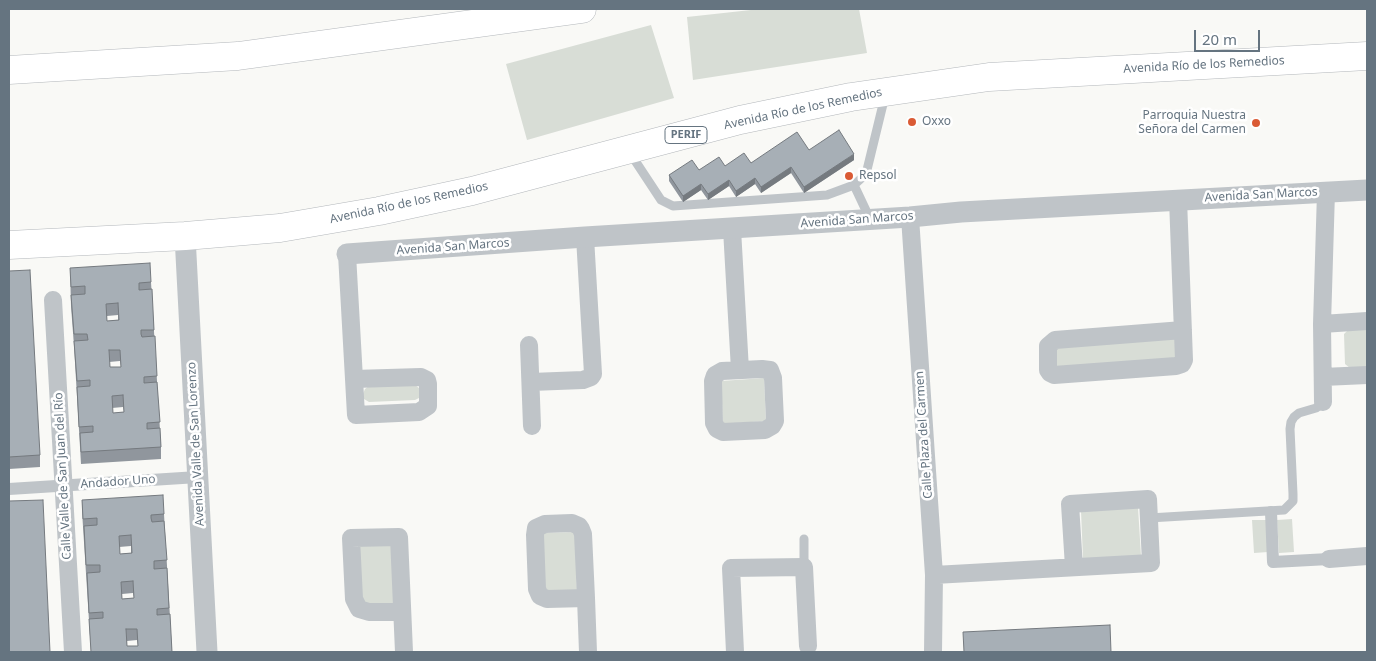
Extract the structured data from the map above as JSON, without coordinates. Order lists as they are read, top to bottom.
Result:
{
  "streets": {
    "highway": ["Avenida Río de los Remedios", "PERIF"],
    "street": [
      "Avenida San Marcos",
      "Calle Plaza del Carmen",
      "Avenida Valle de San Lorenzo",
      "Calle Valle de San Juan del Río",
      "Andador Uno"
    ]
  },
  "crossings": [
    ["Avenida Río de los Remedios", "Avenida Valle de San Lorenzo"],
    ["Avenida San Marcos", "Calle Plaza del Carmen"],
    ["Avenida Valle de San Lorenzo", "Andador Uno"],
    ["Calle Valle de San Juan del Río", "Andador Uno"]
  ],
  "places": ["Oxxo", "Parroquia Nuestra Señora del Carmen", "Repsol"],
  "scale_bar": "20 m"
}
